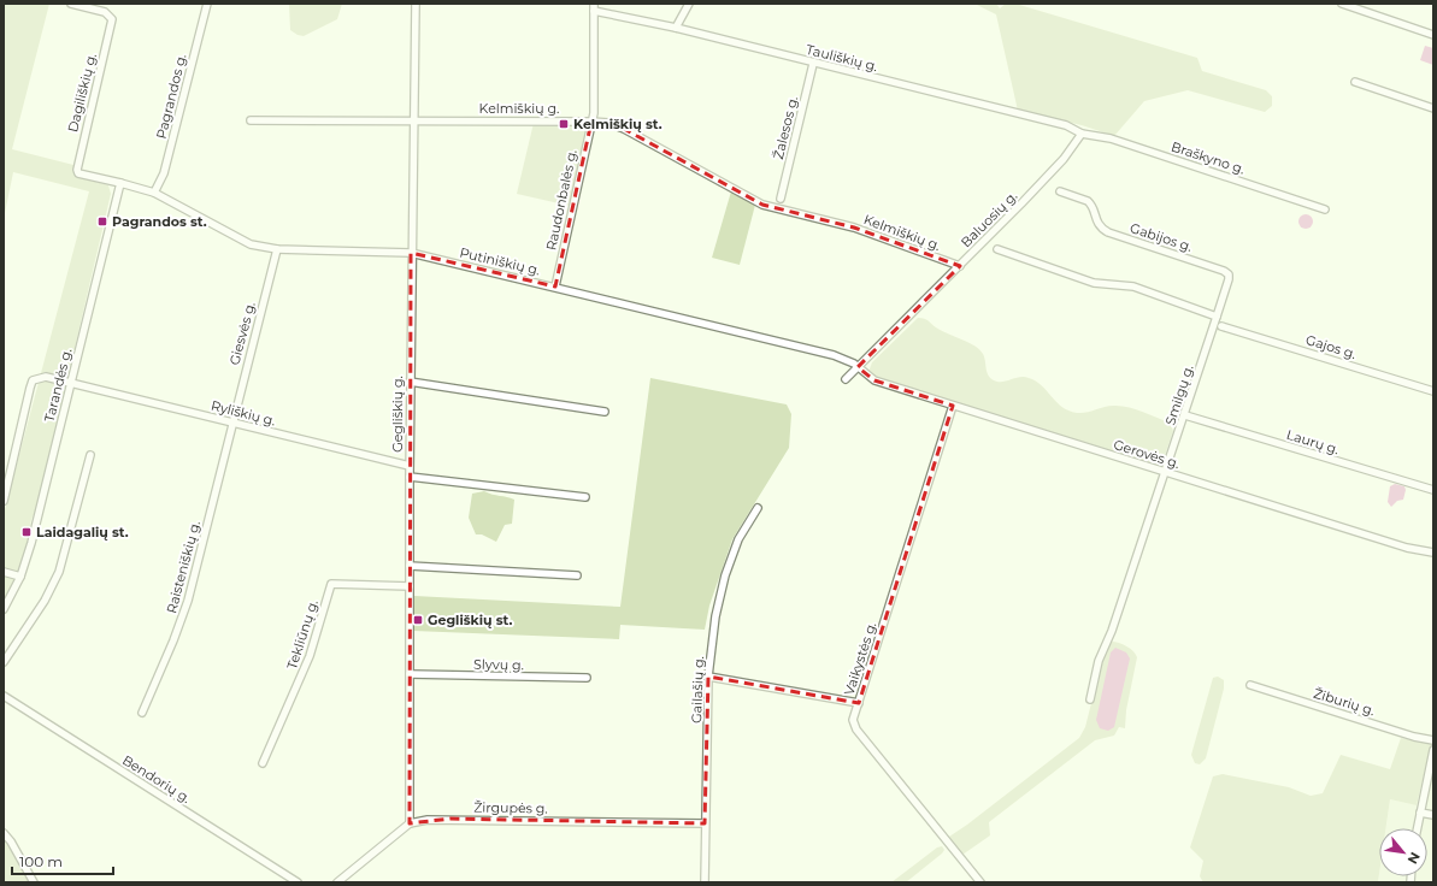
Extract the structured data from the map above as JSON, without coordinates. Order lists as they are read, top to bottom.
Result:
{
  "streets": {
    "street": [
      "Tauliškių g.",
      "Dagiliškių g.",
      "Pagrandos g.",
      "Kelmiškių g.",
      "Žalesos g.",
      "Braškyno g.",
      "Raudonbalės g.",
      "Baluosių g.",
      "Gabijos g.",
      "Putiniškių g.",
      "Giesvės g.",
      "Gajos g.",
      "Tarandės g.",
      "Smilgų g.",
      "Ryliškių g.",
      "Gegliškių g.",
      "Laurų g.",
      "Gerovės g.",
      "Raisteniškių g.",
      "Tekliūnų g.",
      "Vaikystės g.",
      "Slyvų g.",
      "Gailašių g.",
      "Žiburių g.",
      "Bendorių g.",
      "Žirgupės g."
    ]
  },
  "crossings": [
    ["Tauliškių g.", "Žalesos g."],
    ["Tauliškių g.", "Braškyno g."],
    ["Tauliškių g.", "Raudonbalės g."],
    ["Tauliškių g.", "Baluosių g."],
    ["Dagiliškių g.", "Putiniškių g."],
    ["Dagiliškių g.", "Tarandės g."],
    ["Pagrandos g.", "Putiniškių g."],
    ["Kelmiškių g.", "Raudonbalės g."],
    ["Kelmiškių g.", "Baluosių g."],
    ["Kelmiškių g.", "Gegliškių g."],
    ["Braškyno g.", "Baluosių g."],
    ["Raudonbalės g.", "Putiniškių g."],
    ["Baluosių g.", "Putiniškių g."],
    ["Baluosių g.", "Gerovės g."],
    ["Gabijos g.", "Smilgų g."],
    ["Putiniškių g.", "Giesvės g."],
    ["Putiniškių g.", "Tarandės g."],
    ["Putiniškių g.", "Gegliškių g."],
    ["Putiniškių g.", "Gerovės g."],
    ["Giesvės g.", "Ryliškių g."],
    ["Giesvės g.", "Raisteniškių g."],
    ["Tarandės g.", "Ryliškių g."],
    ["Smilgų g.", "Laurų g."],
    ["Smilgų g.", "Gerovės g."],
    ["Ryliškių g.", "Gegliškių g."],
    ["Ryliškių g.", "Raisteniškių g."],
    ["Gegliškių g.", "Tekliūnų g."],
    ["Gegliškių g.", "Slyvų g."],
    ["Gegliškių g.", "Žirgupės g."],
    ["Gerovės g.", "Vaikystės g."],
    ["Gailašių g.", "Žirgupės g."]
  ],
  "places": {
    "transit": [
      "Kelmiškių st.",
      "Pagrandos st.",
      "Laidagalių st.",
      "Gegliškių st."
    ]
  },
  "scale_bar": "100 m",
  "north": "bottom right"
}
